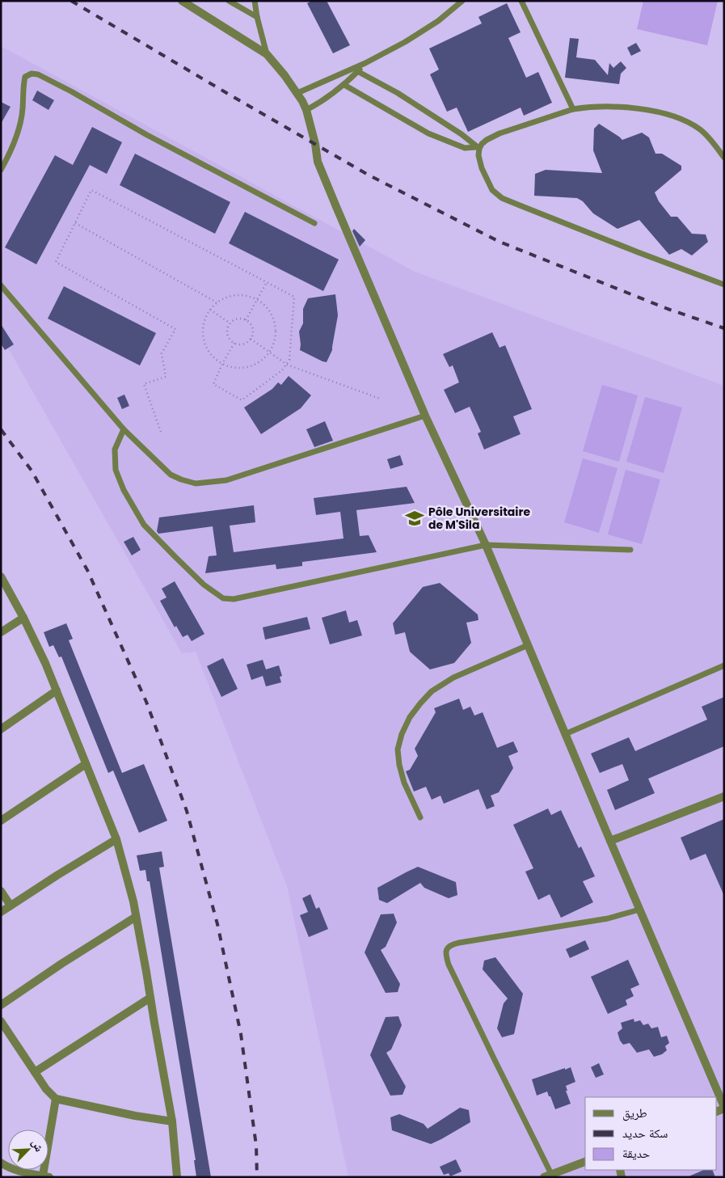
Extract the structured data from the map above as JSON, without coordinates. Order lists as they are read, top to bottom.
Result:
{
  "places": {
    "school or university": ["Pôle Universitaire de M'Sila"]
  },
  "legend": ["طريق", "سكة حديد", "حديقة"],
  "north": "top right"
}
